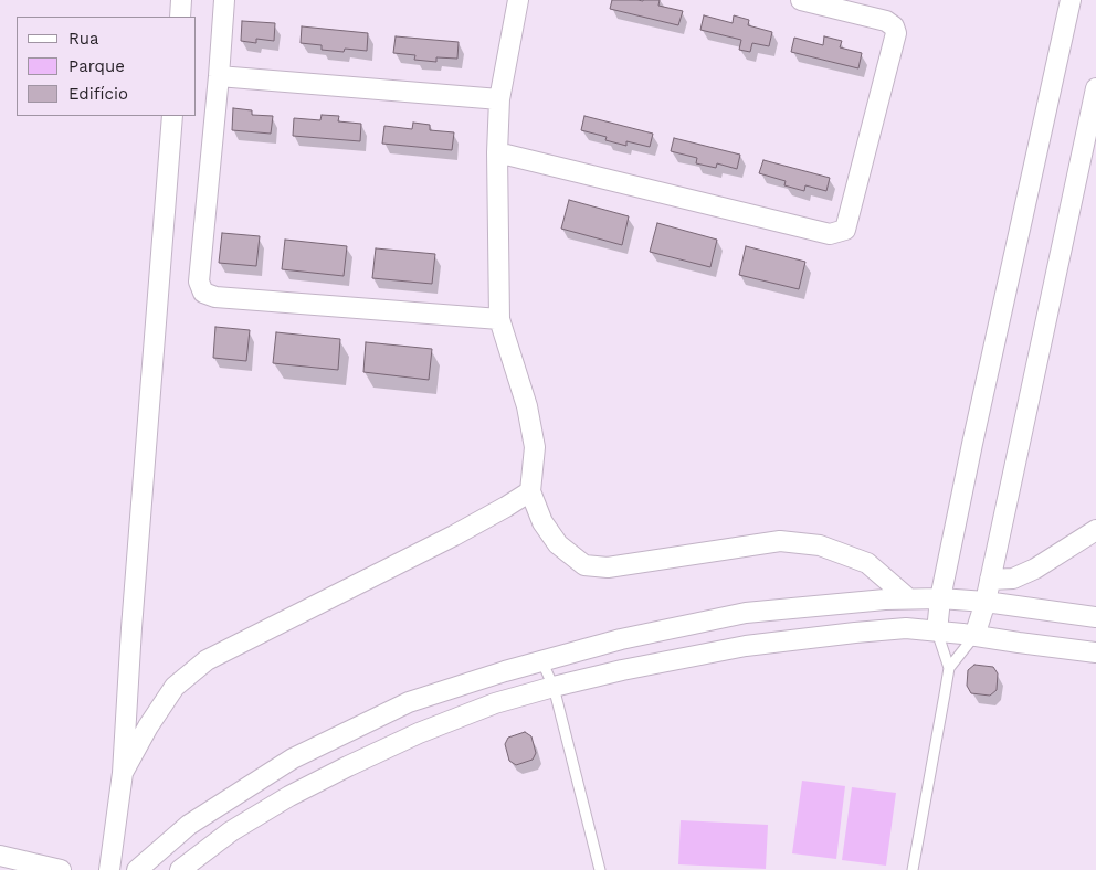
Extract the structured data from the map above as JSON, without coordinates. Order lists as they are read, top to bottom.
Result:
{
  "legend": ["Rua", "Parque", "Edifício"]
}
